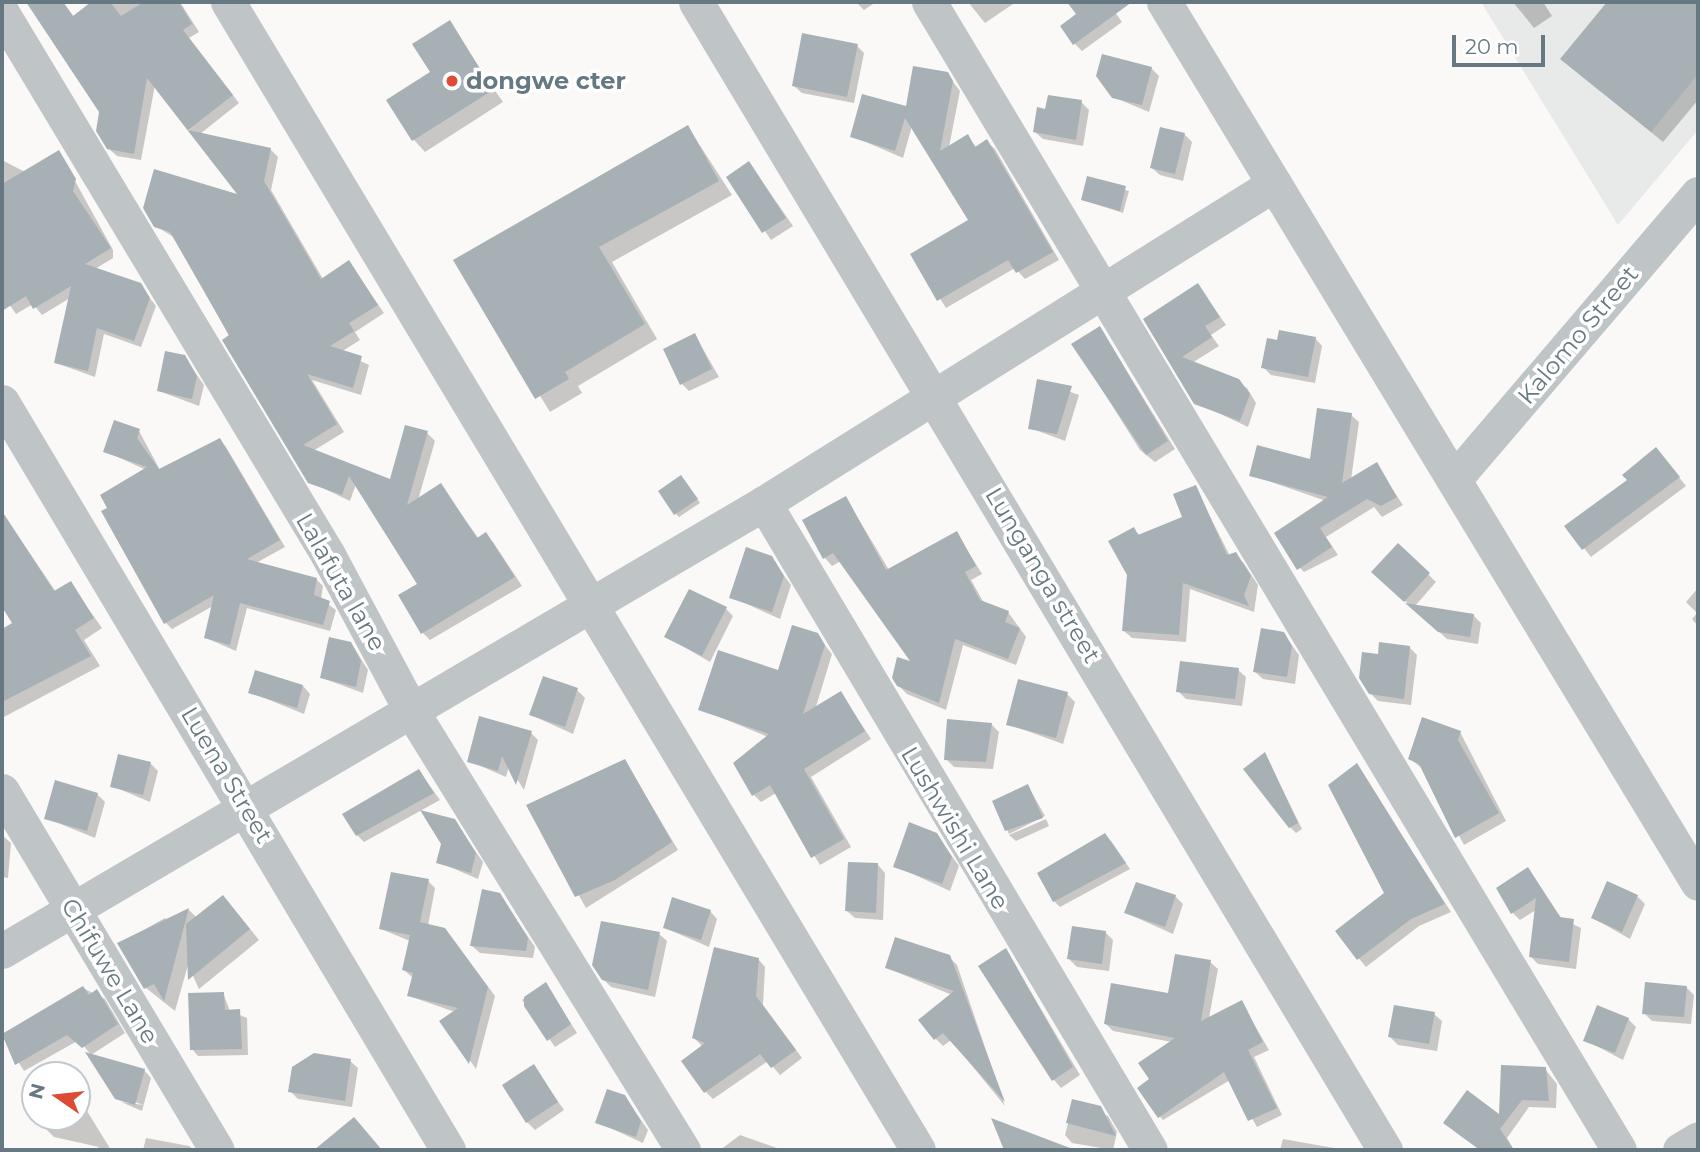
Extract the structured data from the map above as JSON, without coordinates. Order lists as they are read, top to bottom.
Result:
{
  "streets": {
    "street": [
      "Kalomo Street",
      "Lunganga street",
      "Lalafuta lane",
      "Luena Street",
      "Lushwishi Lane",
      "Chifuwe Lane"
    ]
  },
  "places": ["dongwe cter"],
  "scale_bar": "20 m",
  "north": "left"
}
